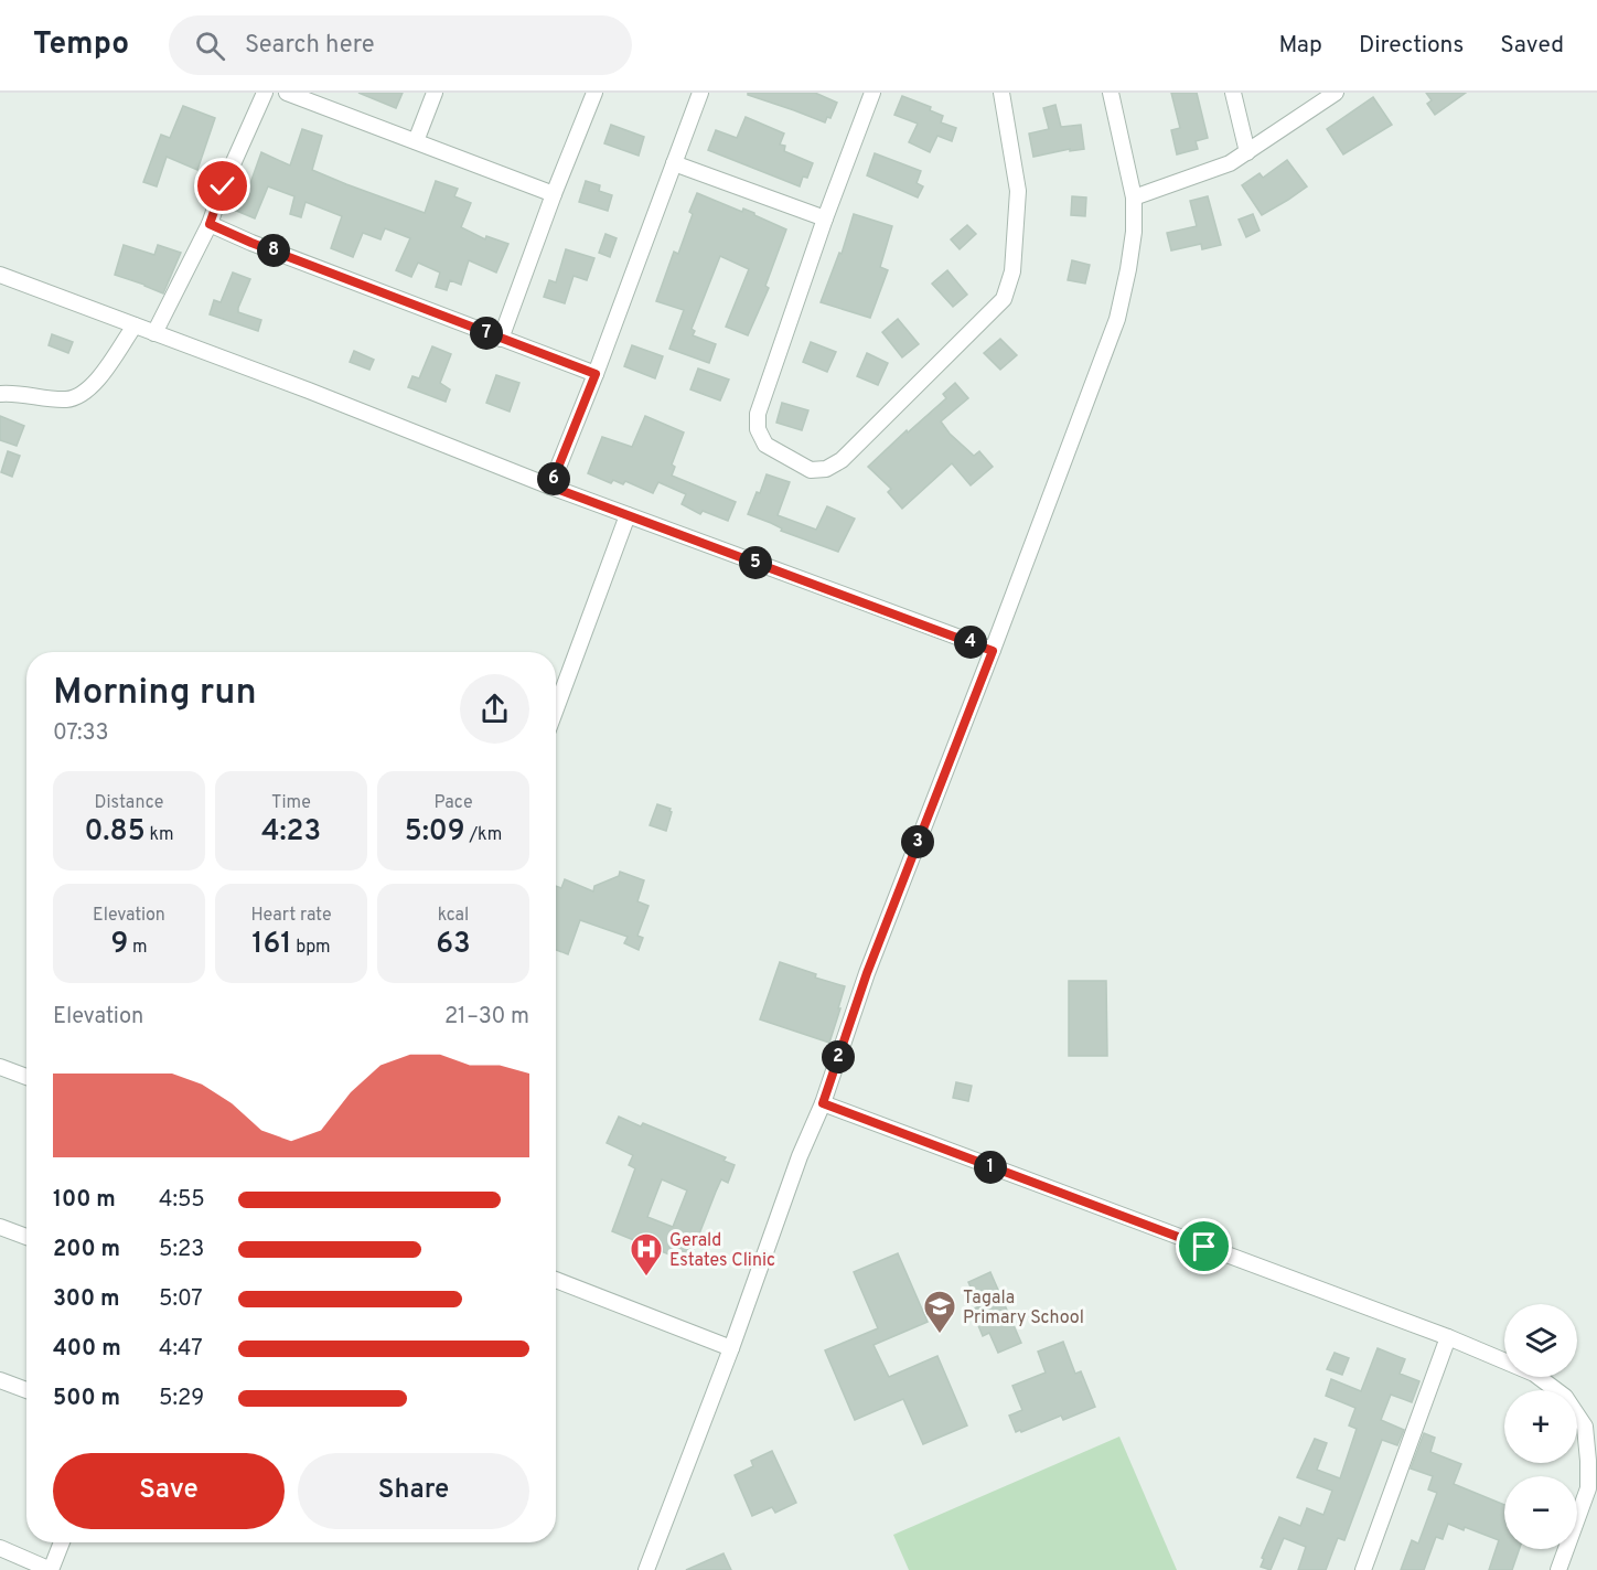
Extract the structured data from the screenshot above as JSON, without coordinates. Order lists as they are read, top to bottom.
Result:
{
  "places": {
    "hospital": ["Gerald Estates Clinic"],
    "school or university": ["Tagala Primary School"]
  },
  "page": {
    "header": "Tempo",
    "search": "Search here",
    "nav": ["Map", "Directions", "Saved"],
    "pins": [
      "8",
      "7",
      "6",
      "5",
      "4",
      "3",
      "2",
      "1"
    ],
    "heading": ["Morning run", "07:33"],
    "stats": [
      ["Distance", "0.85 km"],
      ["Time", "4:23"],
      ["Pace", "5:09 /km"],
      ["Elevation", "9 m"],
      ["Heart rate", "161 bpm"],
      ["kcal", "63"]
    ],
    "chart": ["Elevation", "21–30 m"],
    "list": [
      {
        "name": "100 m",
        "note": "4:55"
      },
      {
        "name": "200 m",
        "note": "5:23"
      },
      {
        "name": "300 m",
        "note": "5:07"
      },
      {
        "name": "400 m",
        "note": "4:47"
      },
      {
        "name": "500 m",
        "note": "5:29"
      }
    ],
    "map_buttons": ["+", "−"],
    "buttons": ["Save", "Share"]
  }
}
